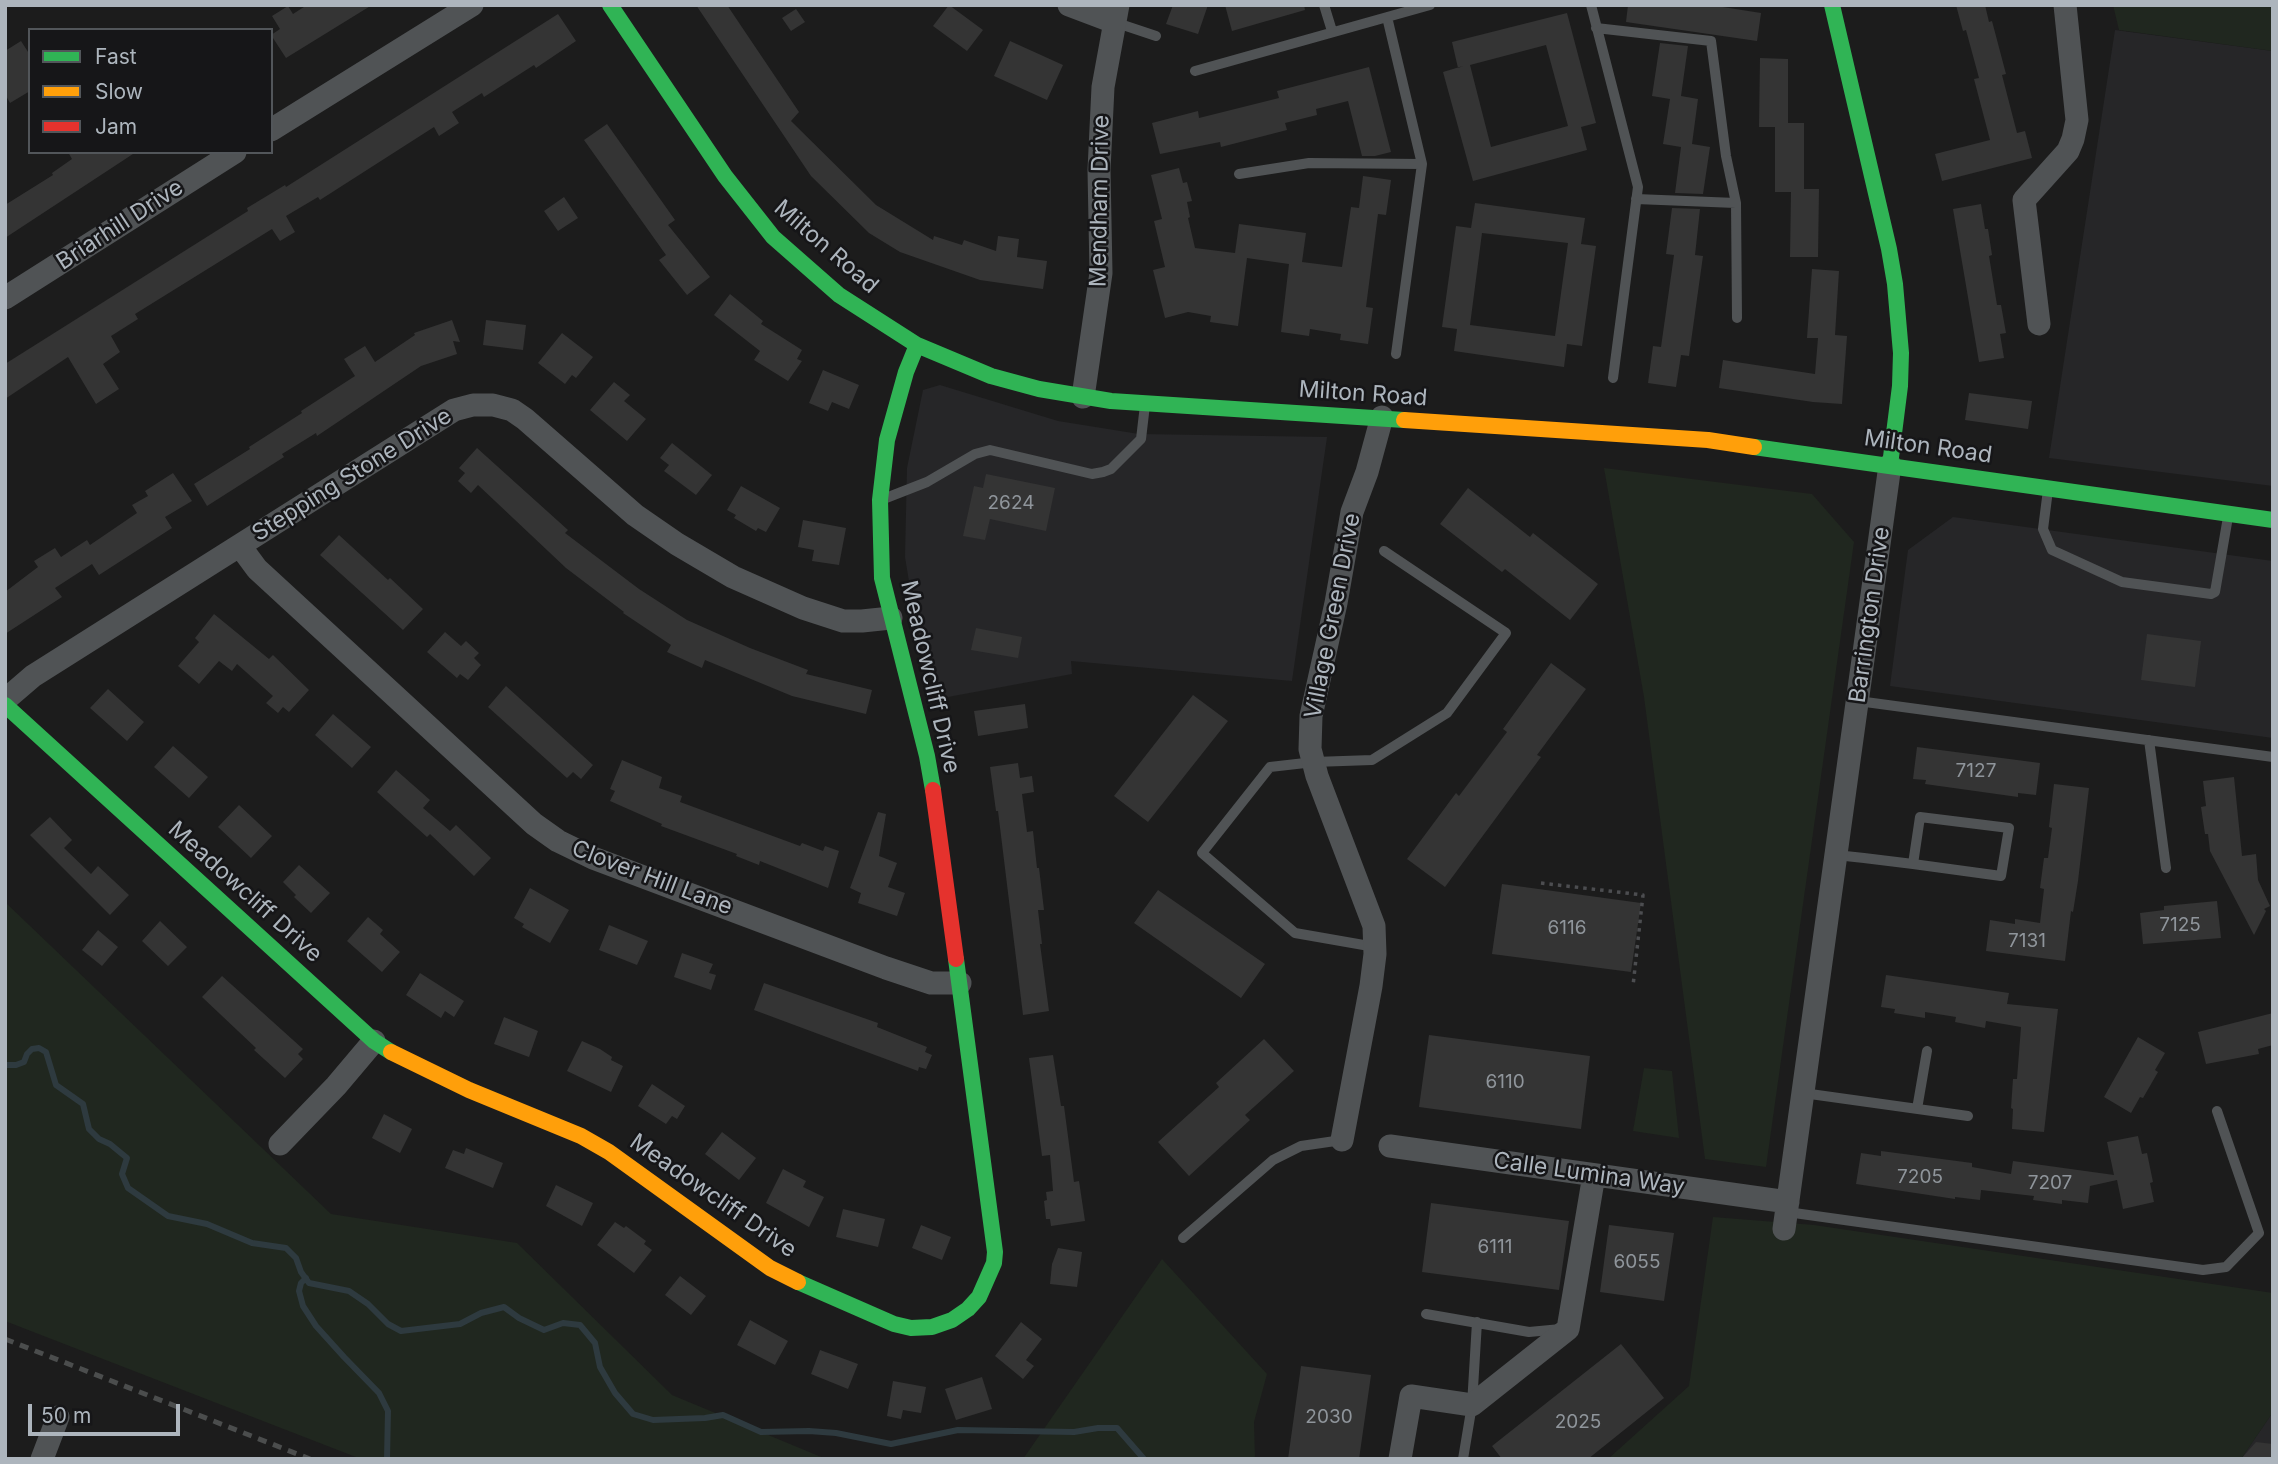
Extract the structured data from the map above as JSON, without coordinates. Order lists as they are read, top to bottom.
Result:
{
  "streets": {
    "street": [
      "Mendham Drive",
      "Briarhill Drive",
      "Milton Road",
      "Stepping Stone Drive",
      "Barrington Drive",
      "Village Green Drive",
      "Meadowcliff Drive",
      "Clover Hill Lane",
      "Calle Lumina Way"
    ]
  },
  "crossings": [
    ["Mendham Drive", "Milton Road"],
    ["Milton Road", "Barrington Drive"],
    ["Milton Road", "Village Green Drive"],
    ["Milton Road", "Meadowcliff Drive"],
    ["Stepping Stone Drive", "Meadowcliff Drive"],
    ["Stepping Stone Drive", "Clover Hill Lane"],
    ["Barrington Drive", "Calle Lumina Way"],
    ["Meadowcliff Drive", "Clover Hill Lane"]
  ],
  "house_numbers": [
    "2624",
    "7127",
    "7125",
    "6116",
    "7131",
    "6110",
    "7205",
    "7207",
    "6111",
    "6055",
    "2030",
    "2025"
  ],
  "legend": ["Fast", "Slow", "Jam"],
  "scale_bar": "50 m"
}
